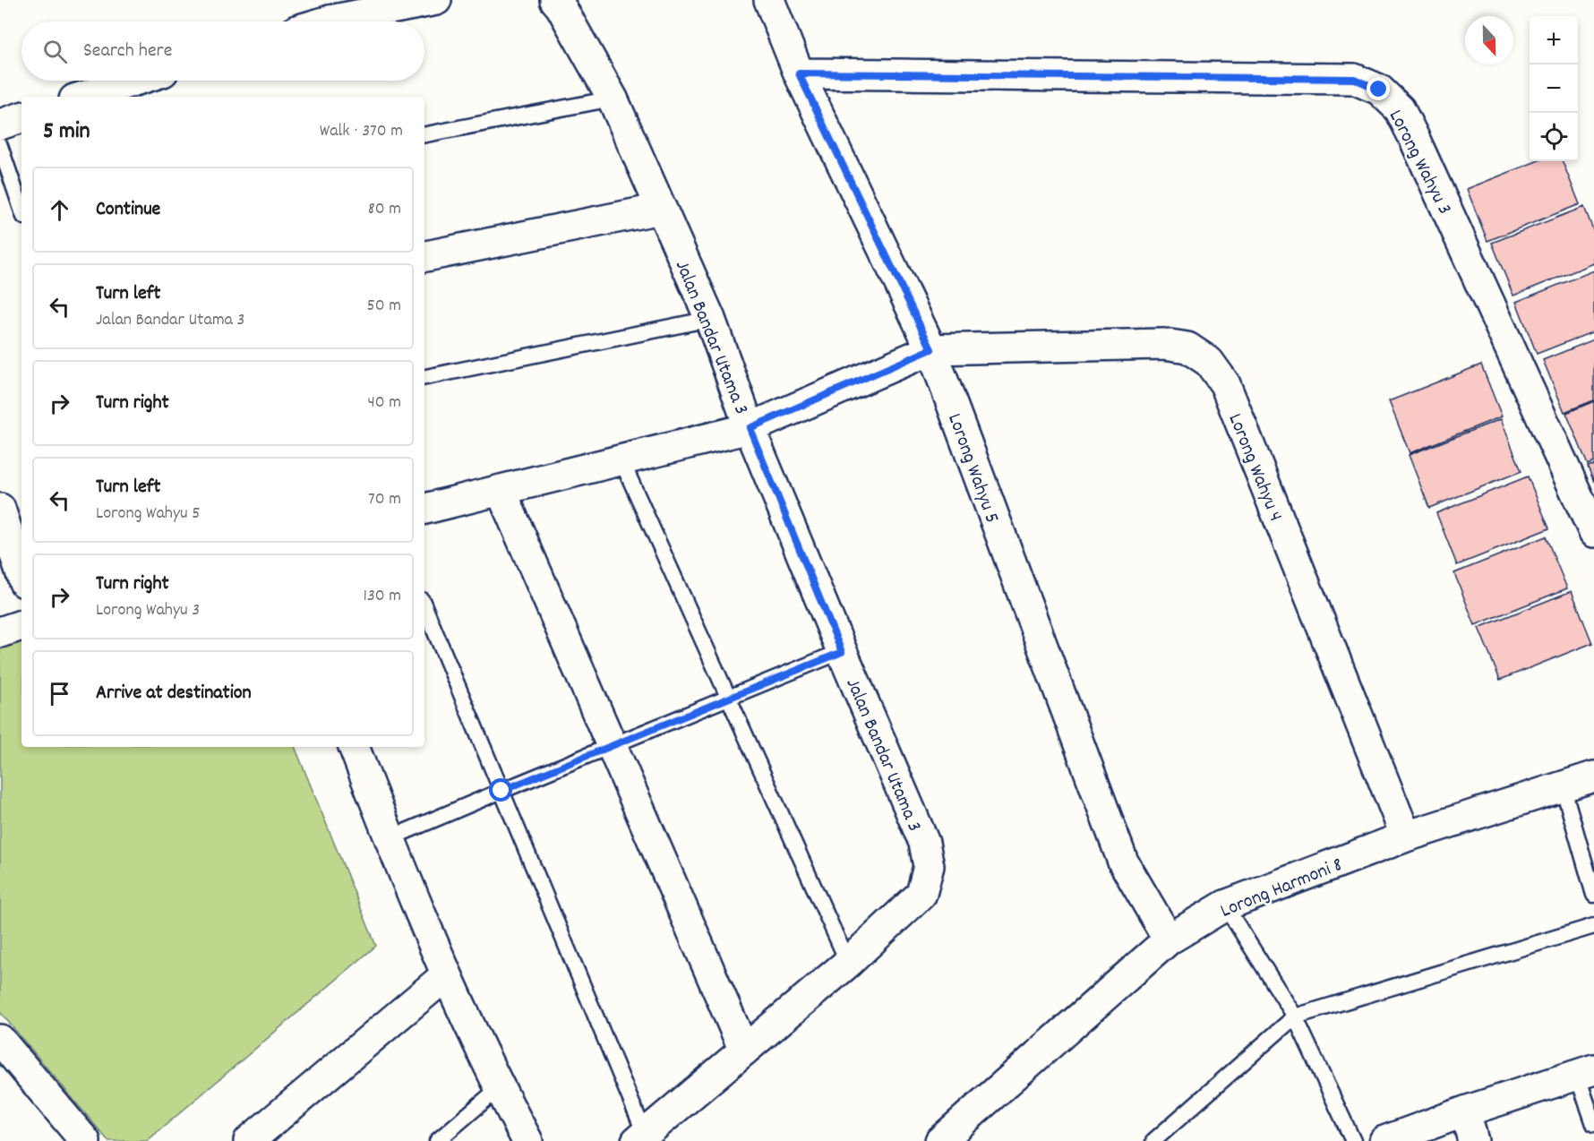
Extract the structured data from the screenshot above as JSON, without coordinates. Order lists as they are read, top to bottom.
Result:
{
  "streets": {
    "street": [
      "Lorong Wahyu 3",
      "Jalan Bandar Utama 3",
      "Lorong Wahyu 4",
      "Lorong Wahyu 5",
      "Lorong Harmoni 8"
    ]
  },
  "crossings": [
    ["Lorong Wahyu 3", "Lorong Wahyu 5"],
    ["Lorong Wahyu 4", "Lorong Wahyu 5"],
    ["Lorong Wahyu 4", "Lorong Harmoni 8"],
    ["Lorong Wahyu 5", "Lorong Harmoni 8"]
  ],
  "north": "bottom",
  "page": {
    "map_buttons": ["+", "−"],
    "search": "Search here",
    "heading": ["5 min", "Walk · 370 m"],
    "list": [
      ["Continue", "80 m"],
      ["Turn left", "Jalan Bandar Utama 3", "50 m"],
      ["Turn right", "40 m"],
      ["Turn left", "Lorong Wahyu 5", "70 m"],
      ["Turn right", "Lorong Wahyu 3", "130 m"],
      "Arrive at destination"
    ]
  }
}
